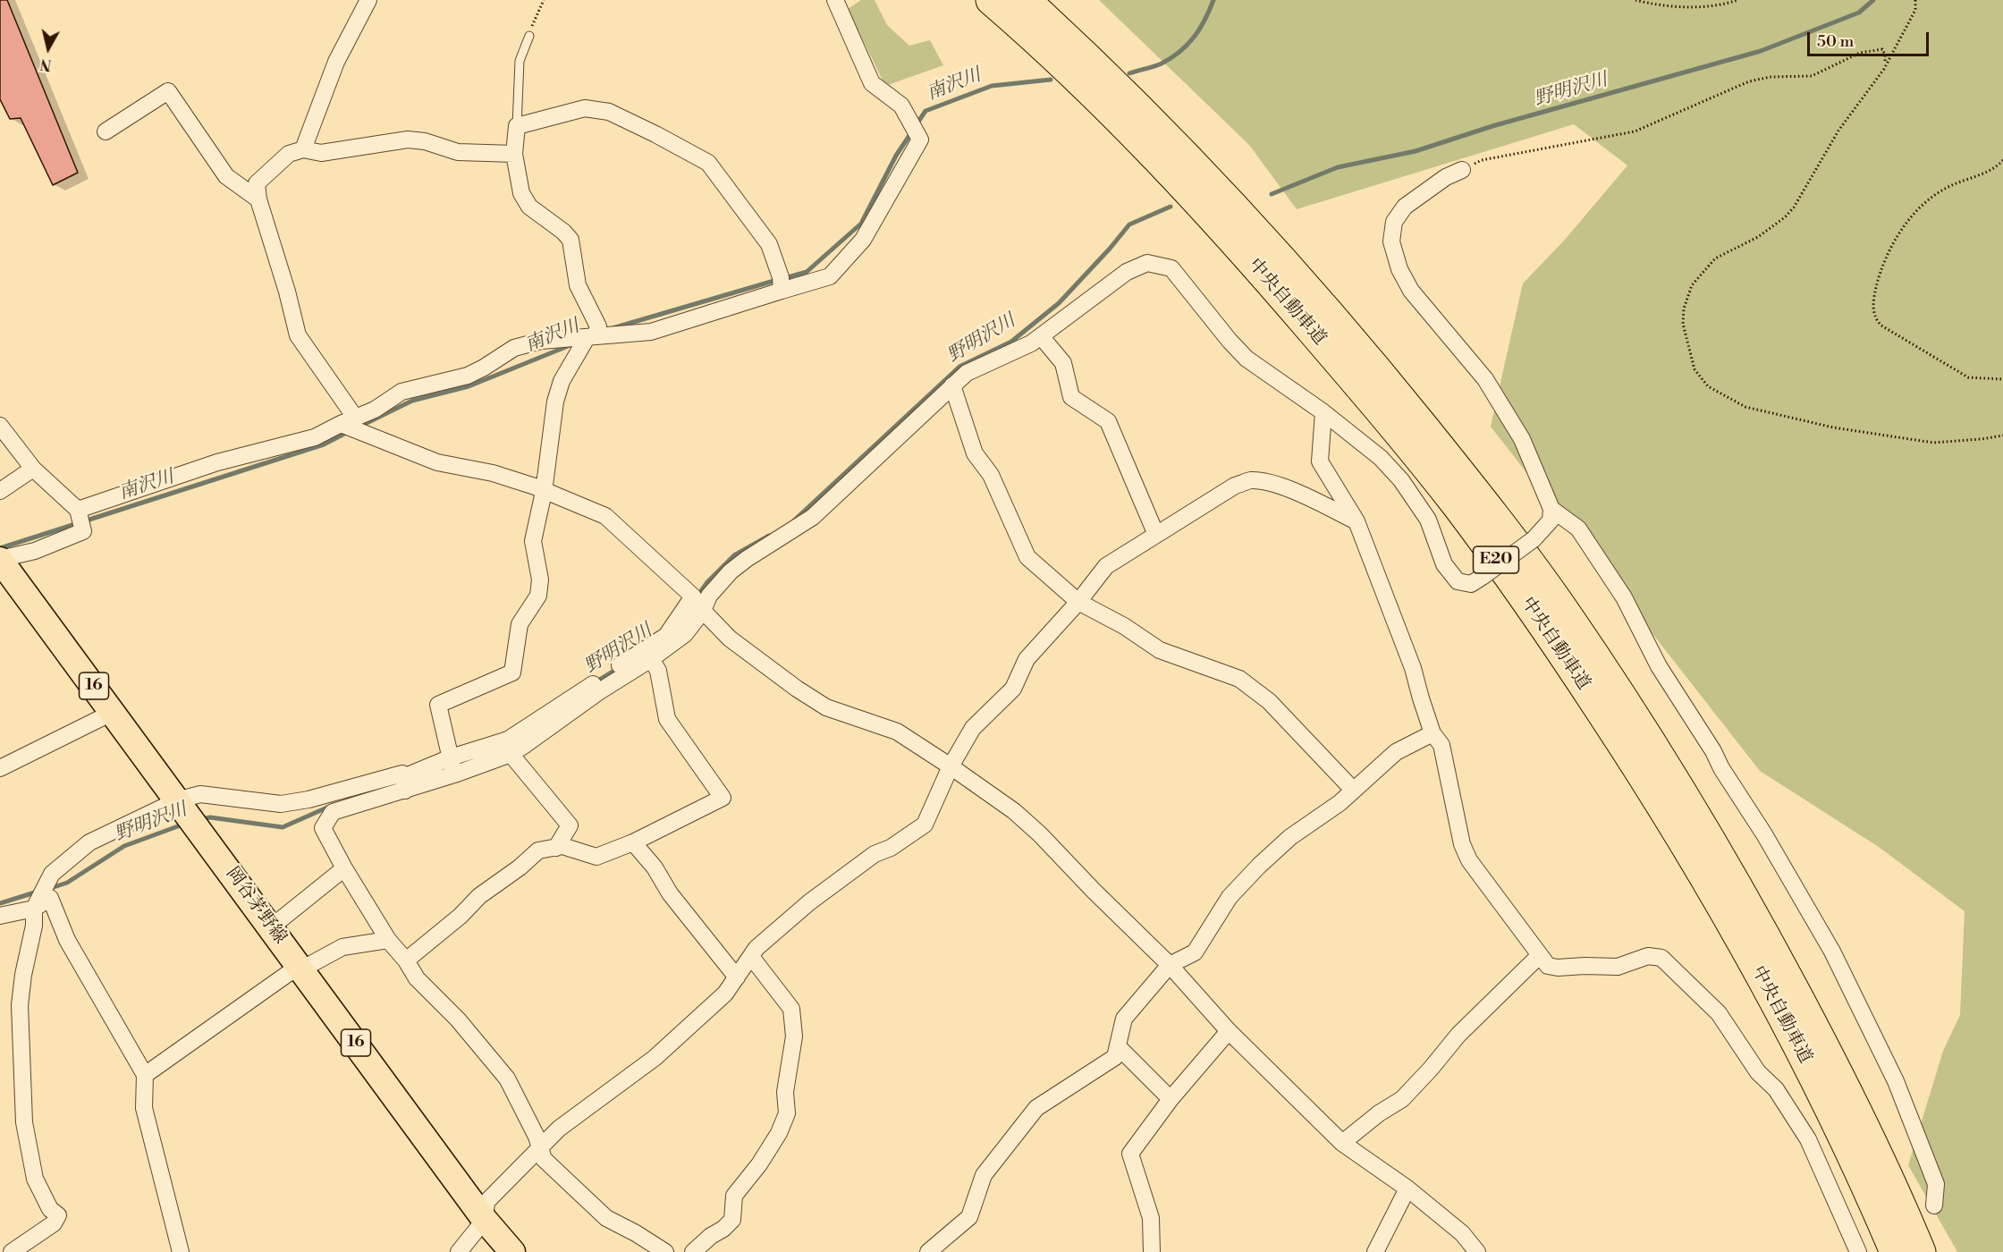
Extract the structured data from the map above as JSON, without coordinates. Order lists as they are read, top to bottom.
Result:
{
  "streets": {
    "highway": ["中央自動車道", "E20"],
    "main road": ["16", "岡谷茅野線"]
  },
  "water": ["南沢川", "野明沢川"],
  "scale_bar": "50 m",
  "north": "bottom"
}
